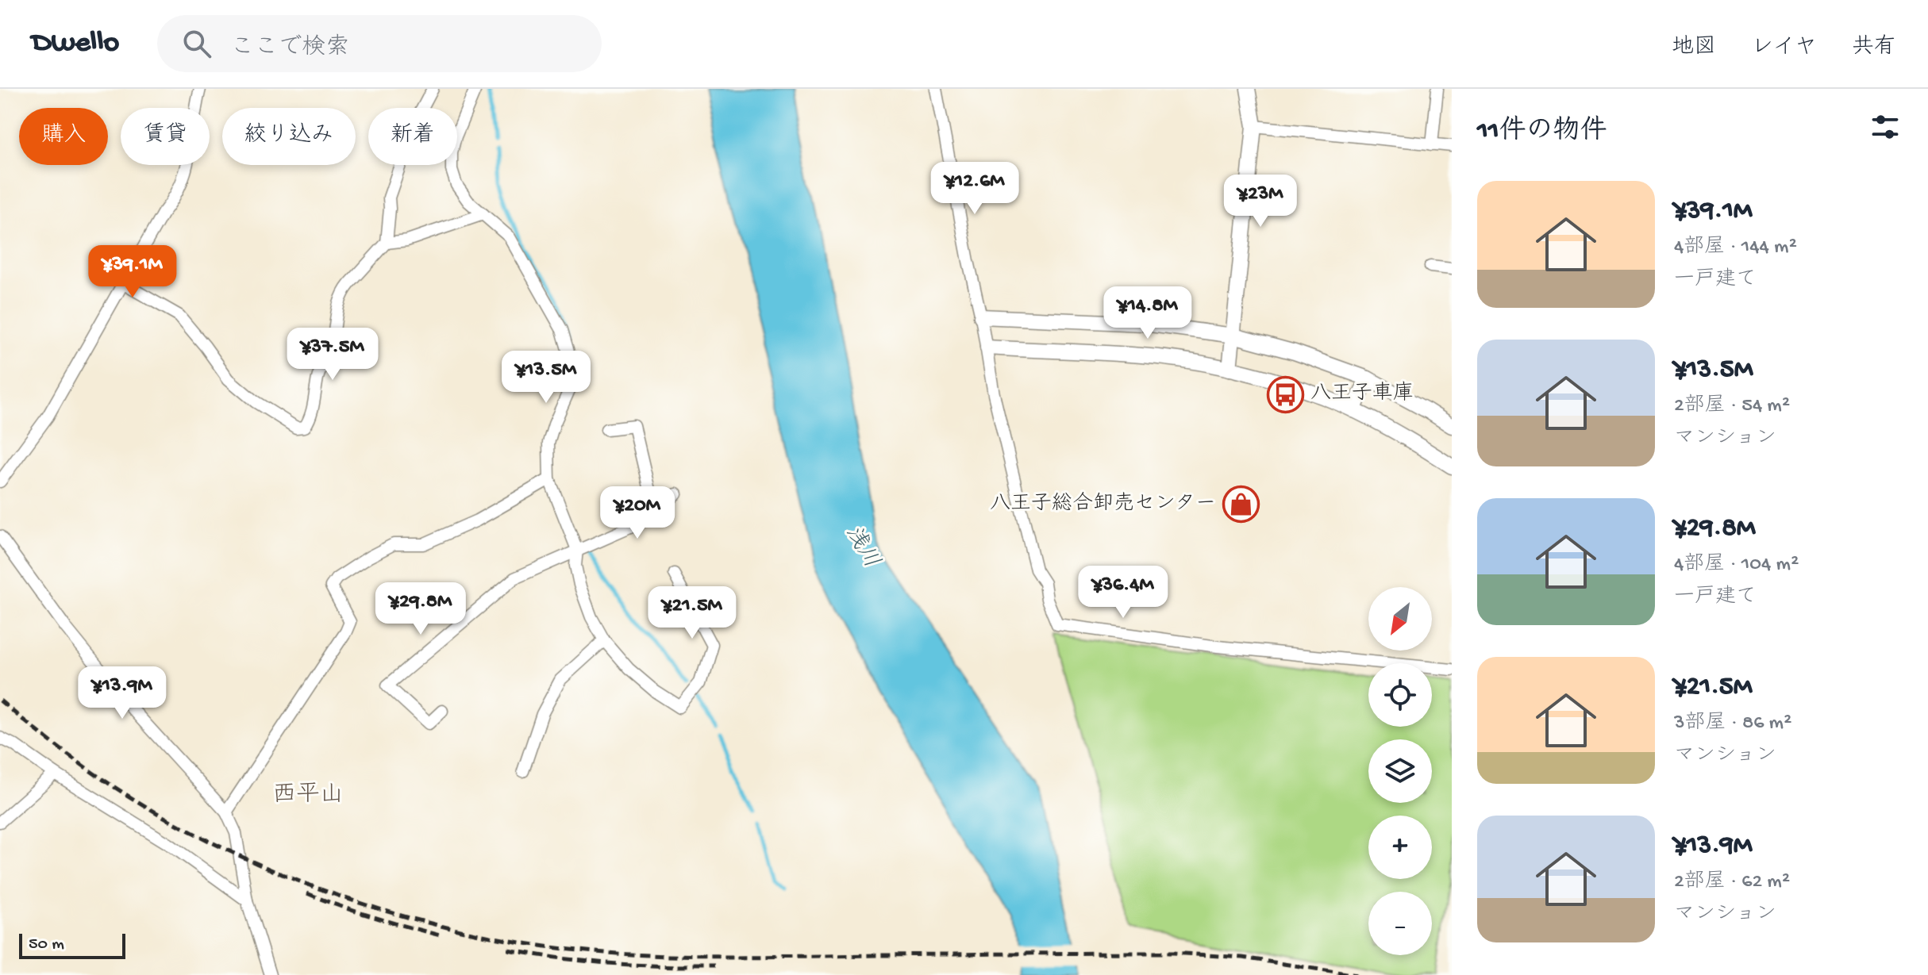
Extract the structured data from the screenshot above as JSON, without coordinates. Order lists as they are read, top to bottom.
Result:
{
  "districts": ["西平山"],
  "water": ["浅川"],
  "places": {
    "bus stop": ["八王子車庫"],
    "shop": ["八王子総合卸売センター"]
  },
  "scale_bar": "50 m",
  "north": "bottom left",
  "page": {
    "header": "Dwello",
    "search": "ここで検索",
    "nav": ["地図", "レイヤ", "共有"],
    "heading": "11件の物件",
    "chip": [
      "購入",
      "賃貸",
      "絞り込み",
      "新着"
    ],
    "price": [
      "¥12.6M",
      "¥23M",
      "¥39.1M",
      "¥14.8M",
      "¥37.5M",
      "¥13.5M",
      "¥20M",
      "¥36.4M",
      "¥29.8M",
      "¥21.5M",
      "¥13.9M"
    ],
    "list": [
      {
        "name": "¥39.1M",
        "note": "4部屋 · 144 m² · 一戸建て"
      },
      {
        "name": "¥13.5M",
        "note": "2部屋 · 54 m² · マンション"
      },
      {
        "name": "¥29.8M",
        "note": "4部屋 · 104 m² · 一戸建て"
      },
      {
        "name": "¥21.5M",
        "note": "3部屋 · 86 m² · マンション"
      },
      {
        "name": "¥13.9M",
        "note": "2部屋 · 62 m² · マンション"
      }
    ],
    "map_buttons": ["+", "−"],
    "scale": "50 m"
  }
}
